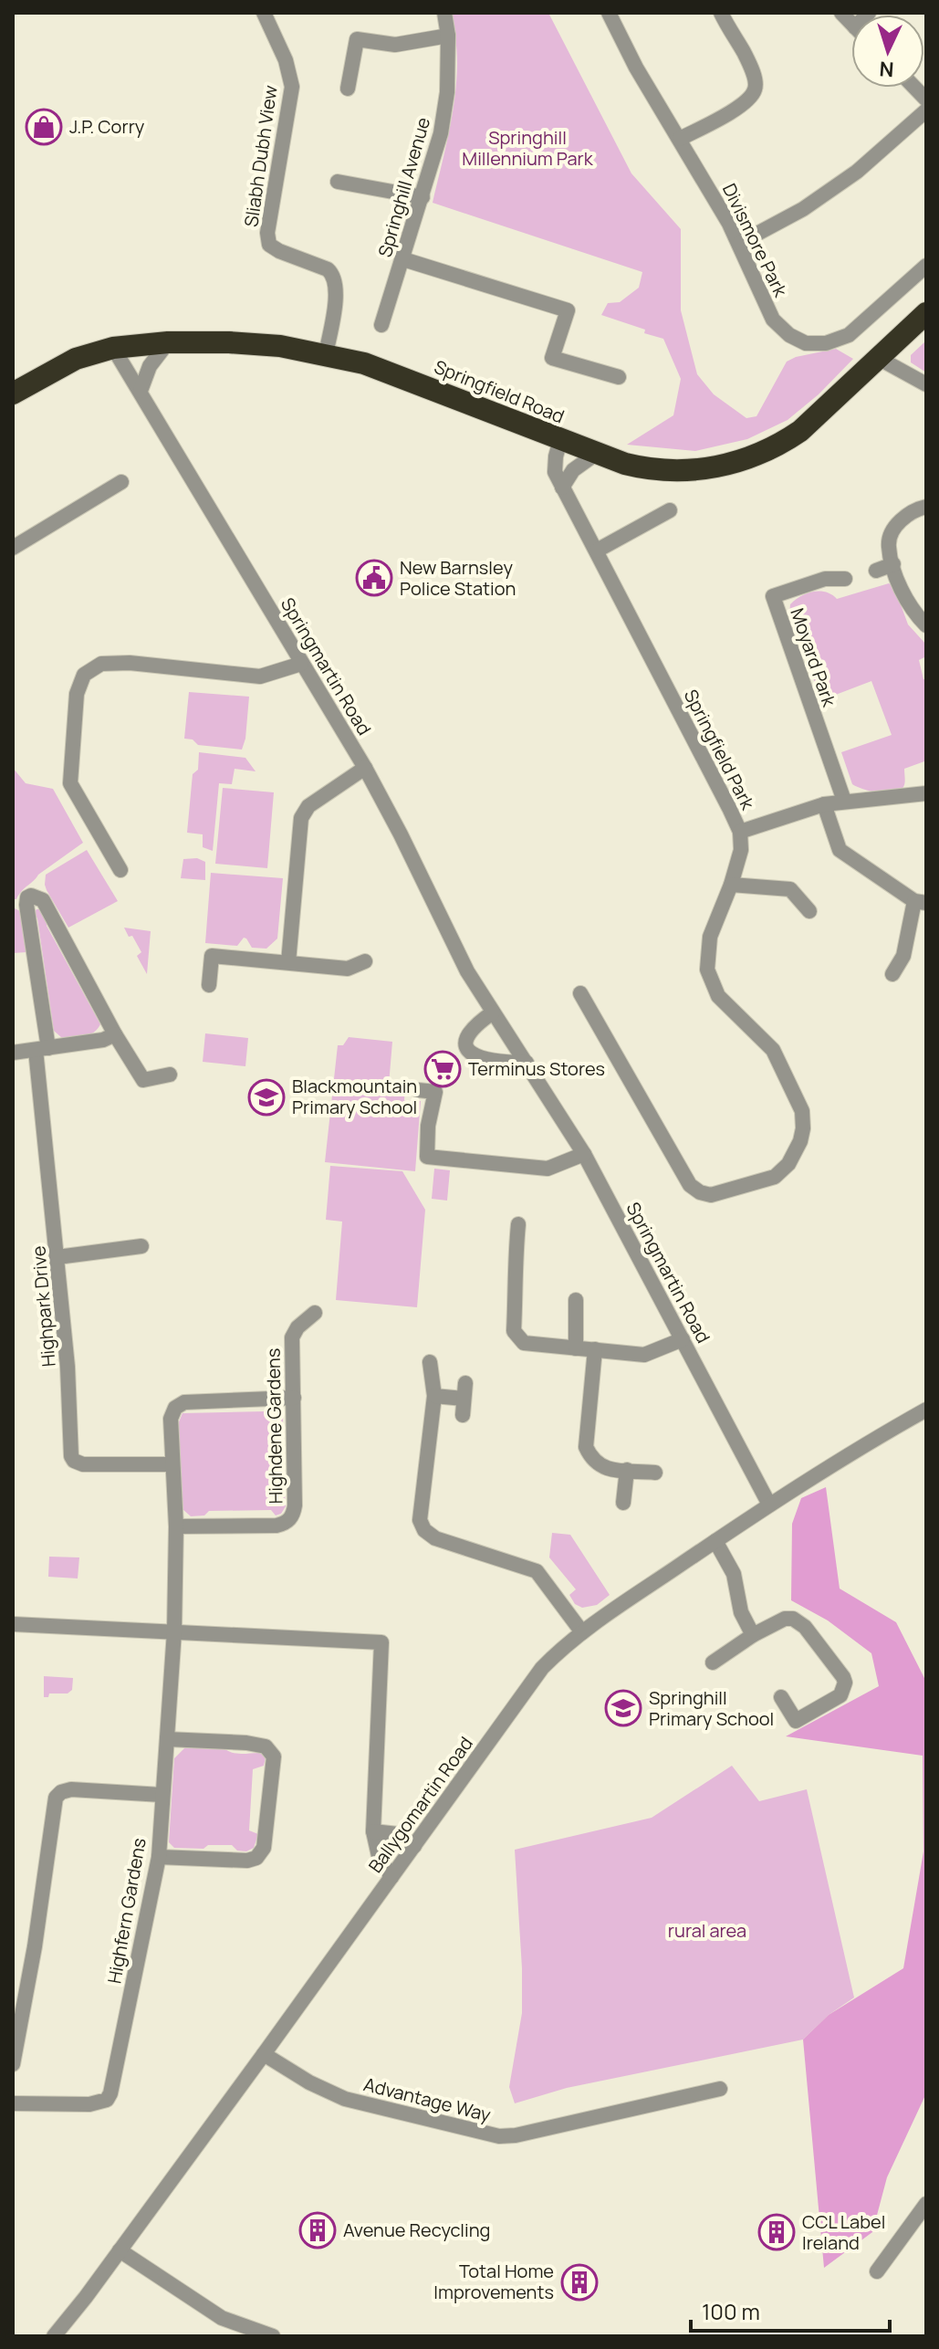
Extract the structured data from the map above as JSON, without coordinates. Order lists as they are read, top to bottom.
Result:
{
  "streets": {
    "highway": ["Springfield Road"],
    "street": [
      "Sliabh Dubh View",
      "Springhill Avenue",
      "Divismore Park",
      "Moyard Park",
      "Springmartin Road",
      "Springfield Park",
      "Highpark Drive",
      "Highdene Gardens",
      "Ballygomartin Road",
      "Highfern Gardens",
      "Advantage Way"
    ]
  },
  "crossings": [
    ["Sliabh Dubh View", "Springfield Road"],
    ["Springfield Road", "Springmartin Road"],
    ["Springfield Road", "Springfield Park"],
    ["Springmartin Road", "Ballygomartin Road"],
    ["Highpark Drive", "Highfern Gardens"],
    ["Highdene Gardens", "Highfern Gardens"],
    ["Ballygomartin Road", "Advantage Way"]
  ],
  "parks": ["Springhill Millennium Park", "rural area"],
  "places": {
    "shop": ["J.P. Corry"],
    "public building": ["New Barnsley Police Station"],
    "supermarket": ["Terminus Stores"],
    "school or university": ["Blackmountain Primary School", "Springhill Primary School"],
    "building": ["Avenue Recycling", "CCL Label Ireland", "Total Home Improvements"]
  },
  "scale_bar": "100 m",
  "north": "bottom"
}
